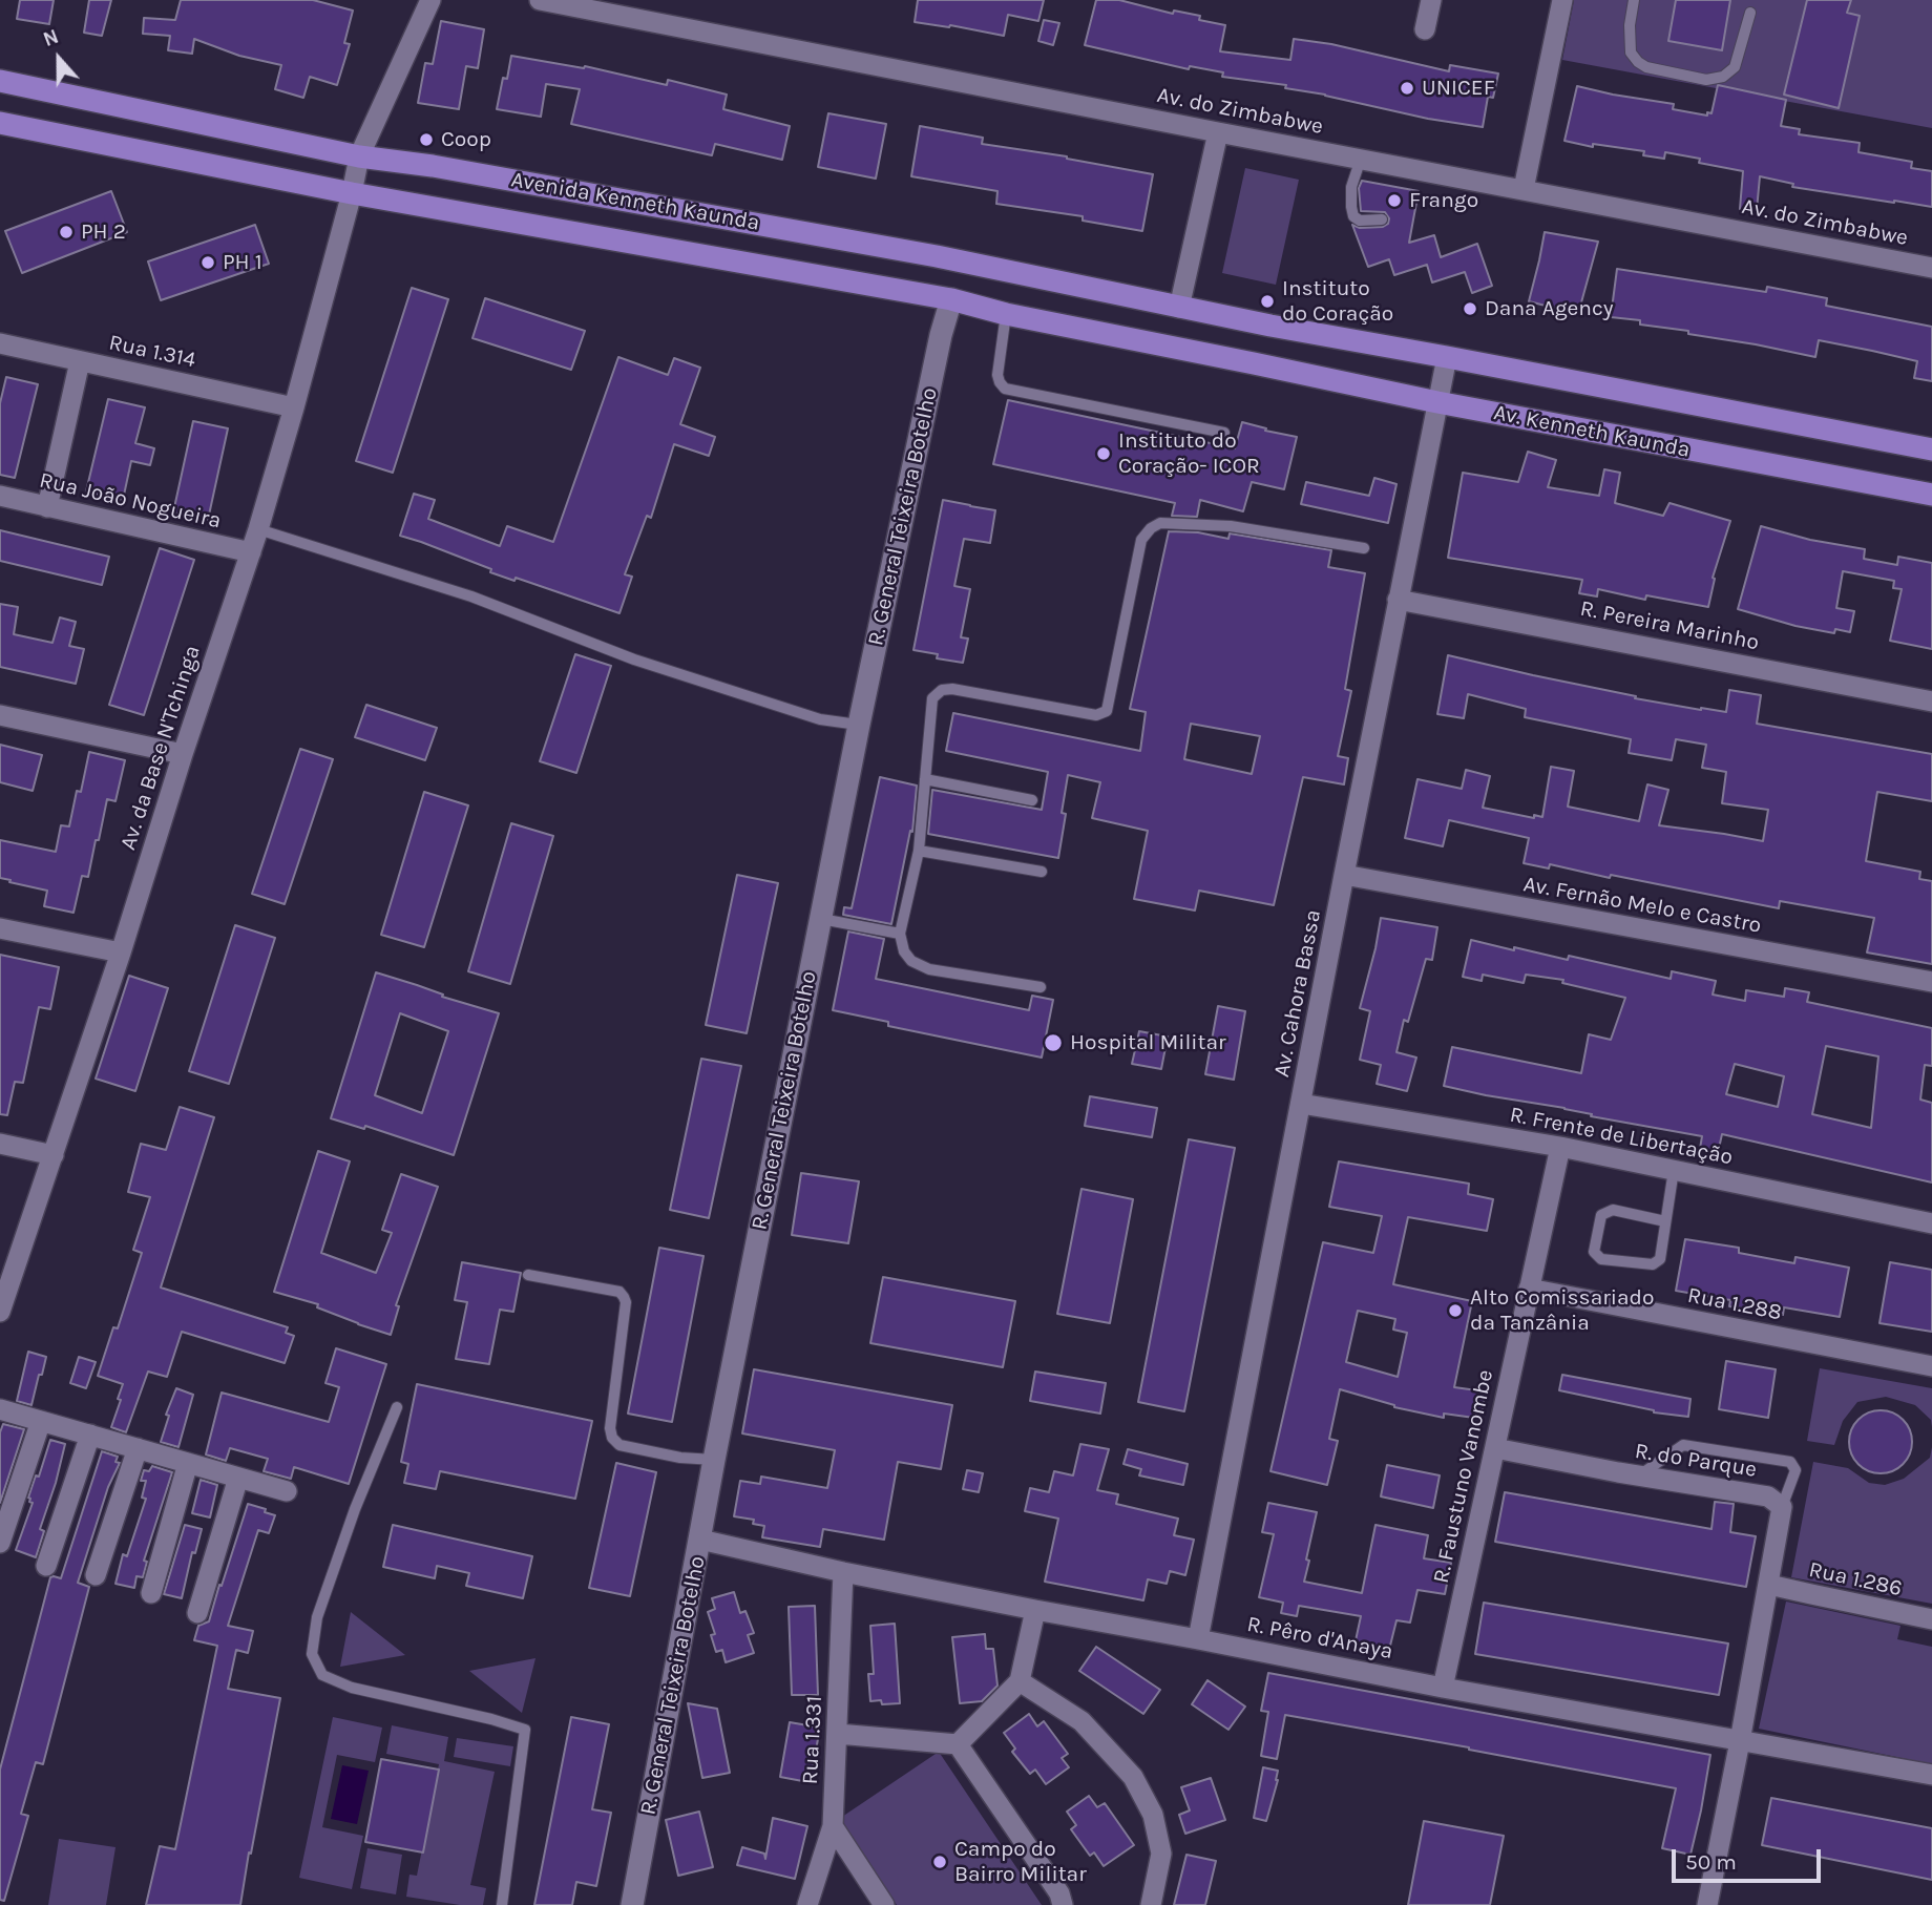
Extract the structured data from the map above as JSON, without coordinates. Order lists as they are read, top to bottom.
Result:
{
  "streets": {
    "main road": ["Avenida Kenneth Kaunda", "Av. Kenneth Kaunda"],
    "street": [
      "Av. do Zimbabwe",
      "Rua 1.314",
      "Rua João Nogueira",
      "R. General Teixeira Botelho",
      "R. Pereira Marinho",
      "Av. da Base N'Tchinga",
      "Av. Fernão Melo e Castro",
      "Av. Cahora Bassa",
      "R. Frente de Libertação",
      "Rua 1.288",
      "R. do Parque",
      "R. Faustuno Vanombe",
      "Rua 1.286",
      "R. Pêro d'Anaya",
      "Rua 1.331"
    ]
  },
  "crossings": [
    ["Avenida Kenneth Kaunda", "Av. Kenneth Kaunda"],
    ["Avenida Kenneth Kaunda", "R. General Teixeira Botelho"],
    ["Avenida Kenneth Kaunda", "Av. da Base N'Tchinga"],
    ["Rua 1.314", "Av. da Base N'Tchinga"],
    ["Av. Kenneth Kaunda", "Av. Cahora Bassa"],
    ["Rua João Nogueira", "Av. da Base N'Tchinga"],
    ["R. General Teixeira Botelho", "R. Pêro d'Anaya"],
    ["R. Pereira Marinho", "Av. Cahora Bassa"],
    ["Av. Fernão Melo e Castro", "Av. Cahora Bassa"],
    ["Av. Cahora Bassa", "R. Frente de Libertação"],
    ["Av. Cahora Bassa", "R. Pêro d'Anaya"],
    ["R. Frente de Libertação", "R. Faustuno Vanombe"],
    ["Rua 1.288", "R. Faustuno Vanombe"],
    ["R. do Parque", "R. Faustuno Vanombe"],
    ["R. Faustuno Vanombe", "R. Pêro d'Anaya"],
    ["R. Pêro d'Anaya", "Rua 1.331"]
  ],
  "places": [
    "UNICEF",
    "Coop",
    "Frango",
    "PH 2",
    "PH 1",
    "Instituto do Coração",
    "Dana Agency",
    "Instituto do Coração- ICOR",
    "Hospital Militar",
    "Alto Comissariado da Tanzânia",
    "Campo do Bairro Militar"
  ],
  "scale_bar": "50 m",
  "north": "top"
}
